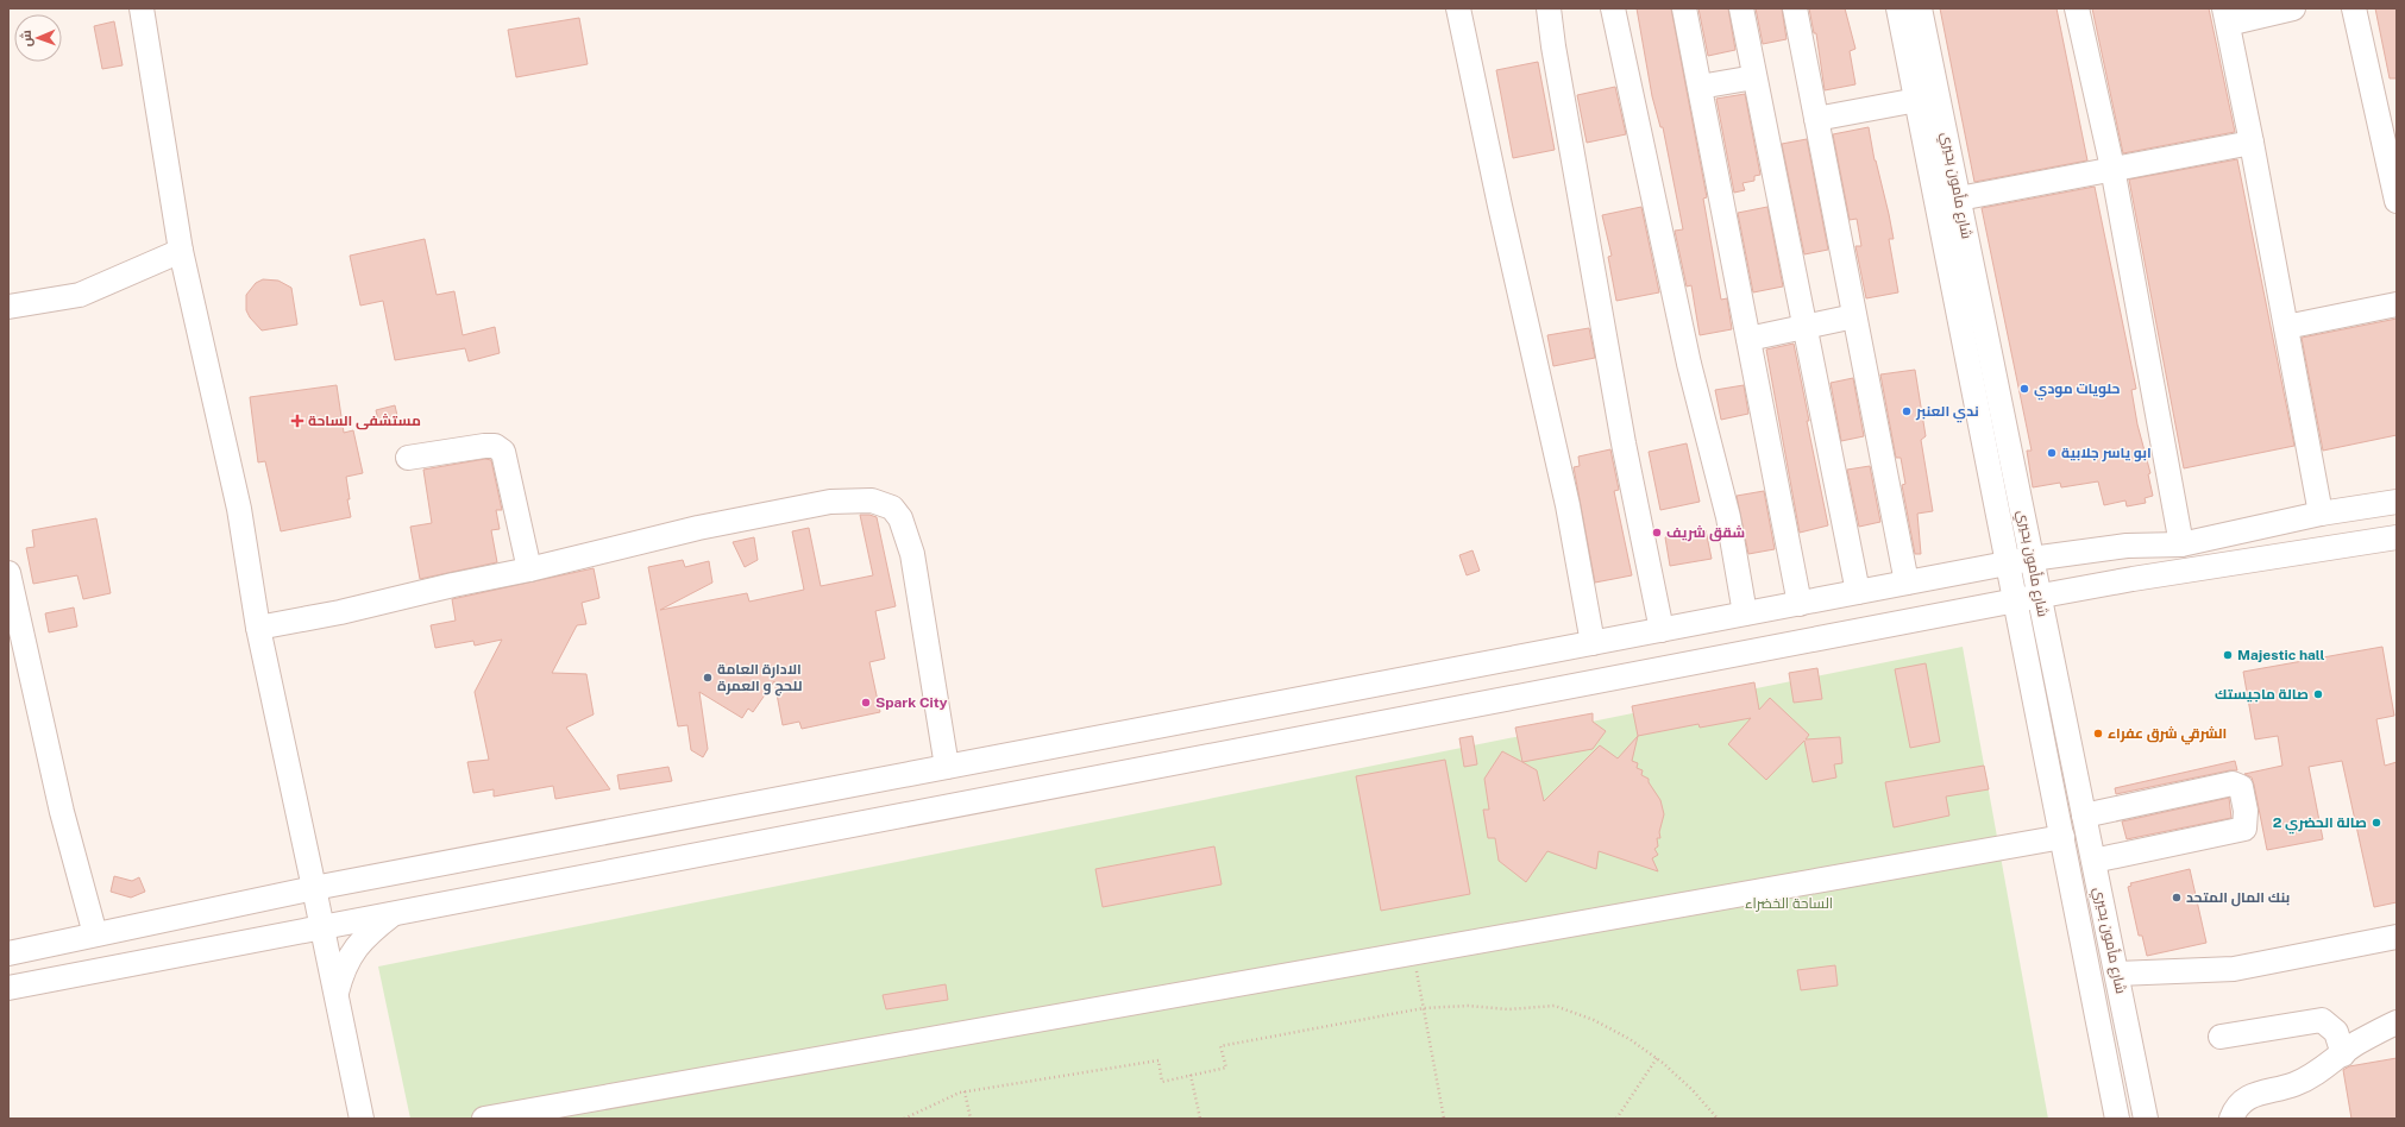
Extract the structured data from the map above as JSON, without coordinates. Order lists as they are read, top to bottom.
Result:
{
  "streets": {
    "street": ["شارع مأمون بحيري"]
  },
  "parks": ["الساحة الخضراء"],
  "places": {
    "other": [
      "حلويات مودي",
      "ندي العنبر",
      "ابو ياسر جلابية",
      "شقق شريف",
      "Majestic hall",
      "الادارة العامة للحج و العمرة",
      "صالة ماجيستك",
      "Spark City",
      "الشرقي شرق عفراء",
      "صالة الحضري 2",
      "بنك المال المتحد"
    ],
    "health": ["مستشفى الساحة"]
  },
  "north": "left"
}
